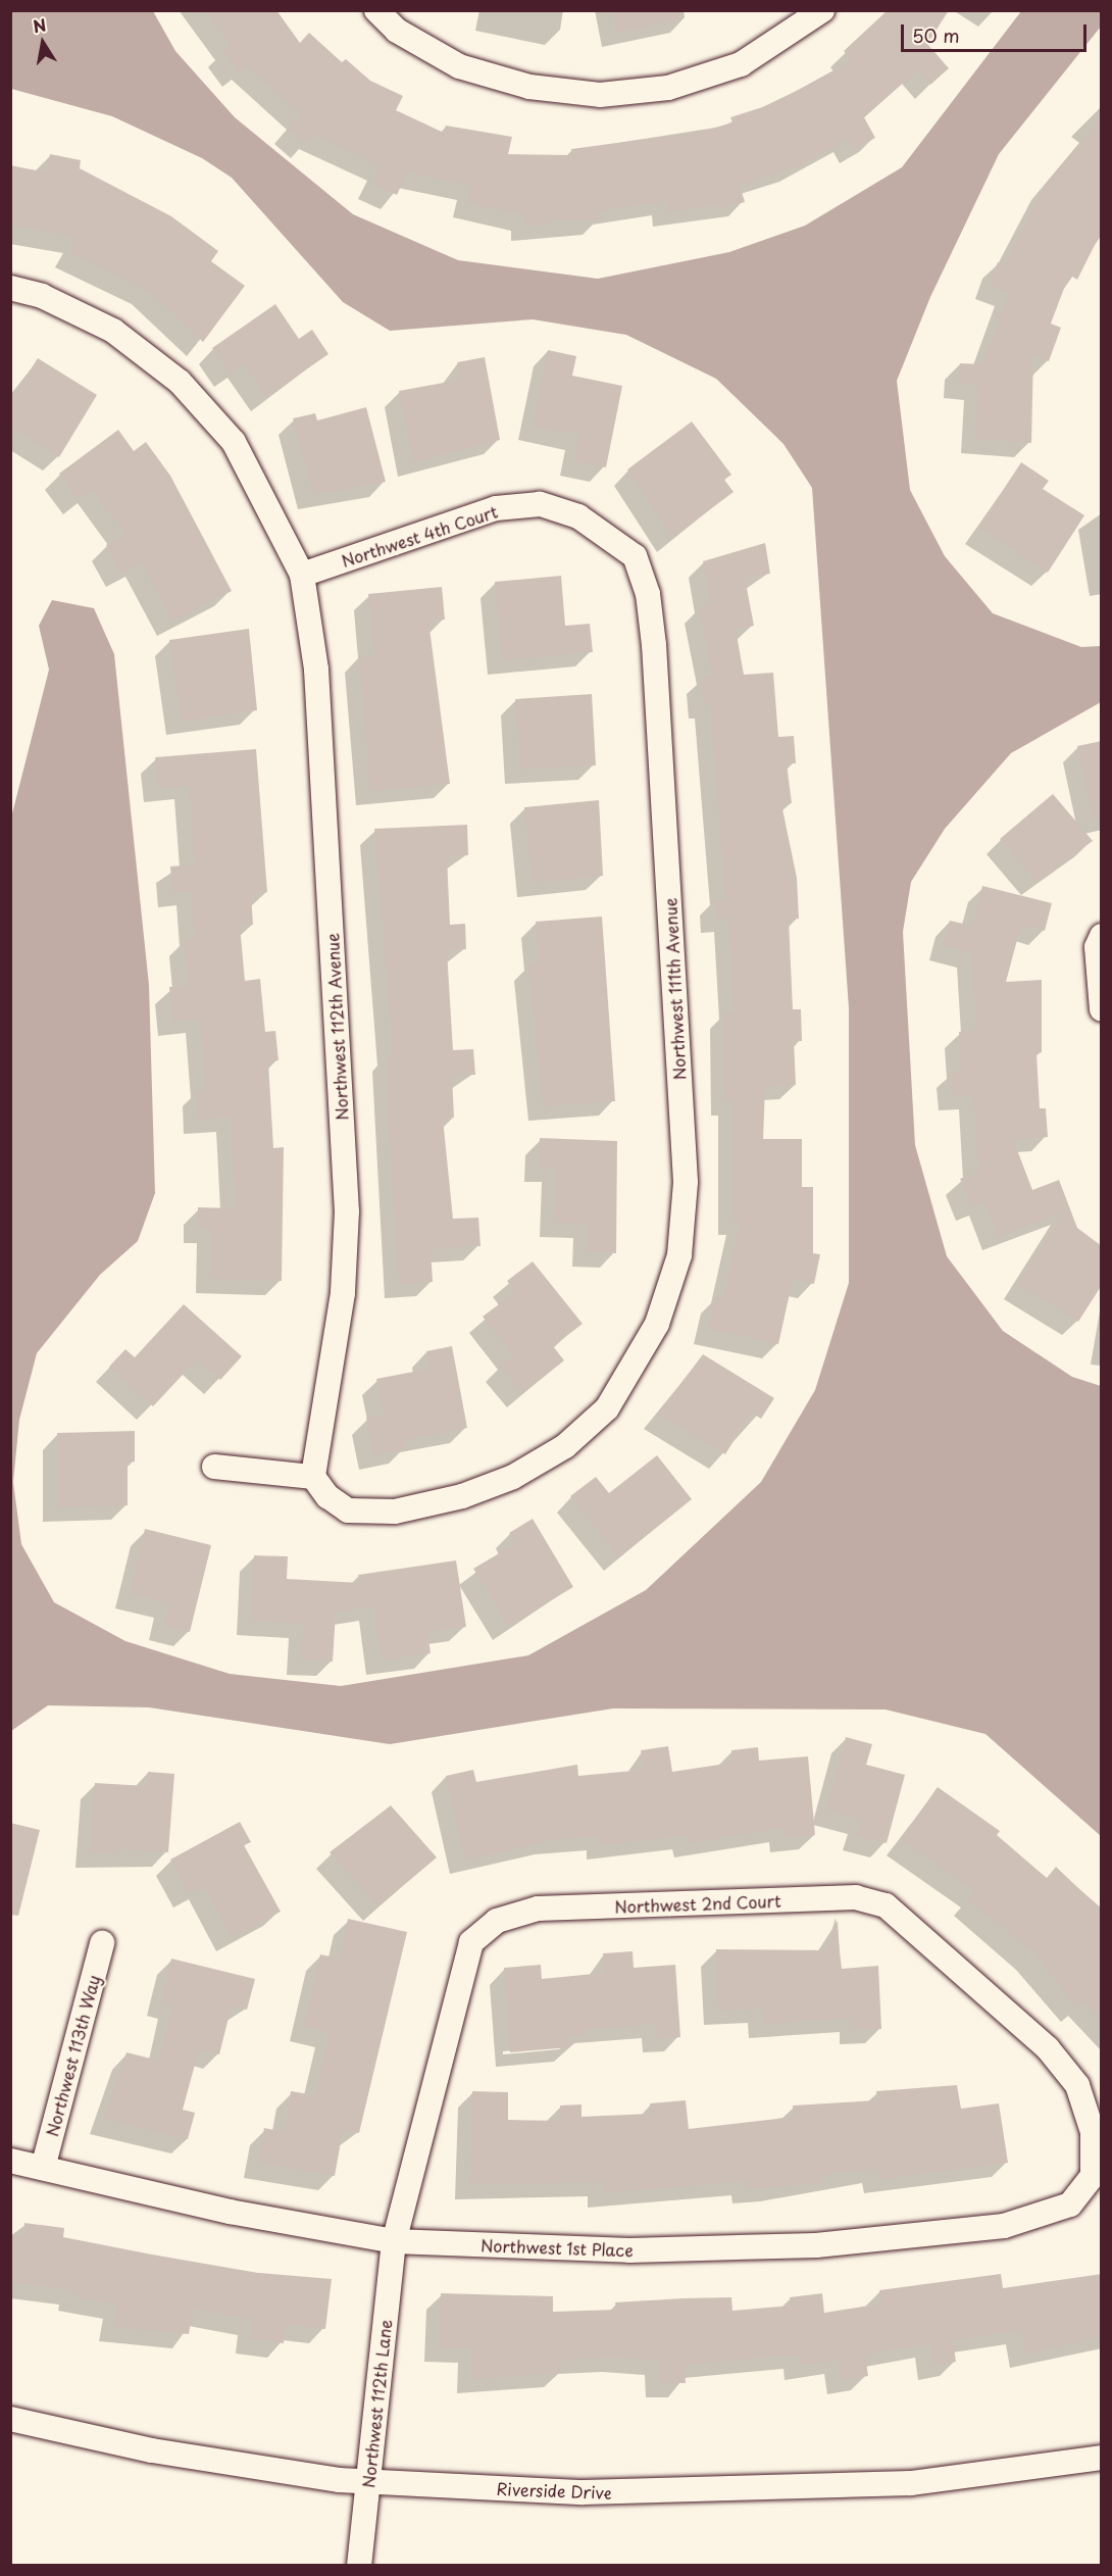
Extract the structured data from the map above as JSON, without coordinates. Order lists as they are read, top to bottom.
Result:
{
  "streets": {
    "street": [
      "Northwest 4th Court",
      "Northwest 111th Avenue",
      "Northwest 112th Avenue",
      "Northwest 2nd Court",
      "Northwest 113th Way",
      "Northwest 1st Place",
      "Northwest 112th Lane",
      "Riverside Drive"
    ]
  },
  "crossings": [
    ["Northwest 4th Court", "Northwest 111th Avenue"],
    ["Northwest 4th Court", "Northwest 112th Avenue"],
    ["Northwest 111th Avenue", "Northwest 112th Avenue"],
    ["Northwest 2nd Court", "Northwest 1st Place"],
    ["Northwest 2nd Court", "Northwest 112th Lane"],
    ["Northwest 113th Way", "Northwest 1st Place"],
    ["Northwest 1st Place", "Northwest 112th Lane"],
    ["Northwest 112th Lane", "Riverside Drive"]
  ],
  "scale_bar": "50 m",
  "north": "top"
}
